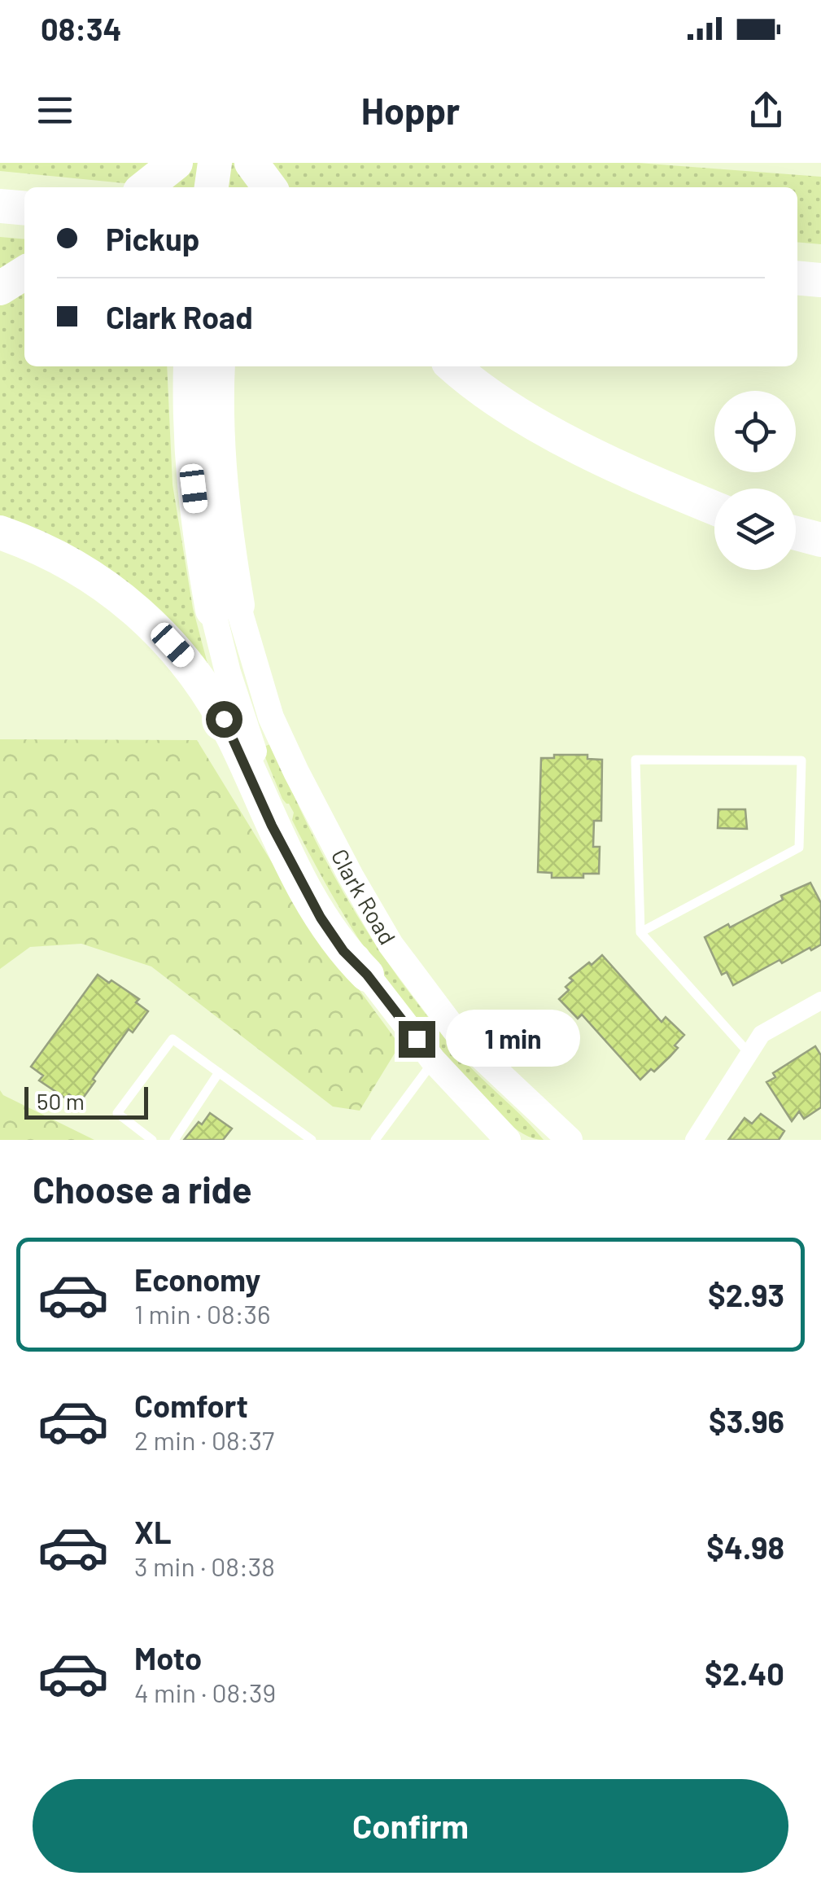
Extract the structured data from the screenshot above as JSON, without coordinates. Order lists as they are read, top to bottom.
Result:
{
  "streets": {
    "main road": ["Clark Road"]
  },
  "scale_bar": "50 m",
  "page": {
    "status": "08:34",
    "header": "Hoppr",
    "banner": ["Pickup", "Clark Road"],
    "bubble": "1 min",
    "scale": "50 m",
    "heading": "Choose a ride",
    "list": [
      {
        "name": "Economy",
        "note": "1 min · 08:36",
        "value": "$2.93"
      },
      {
        "name": "Comfort",
        "note": "2 min · 08:37",
        "value": "$3.96"
      },
      {
        "name": "XL",
        "note": "3 min · 08:38",
        "value": "$4.98"
      },
      {
        "name": "Moto",
        "note": "4 min · 08:39",
        "value": "$2.40"
      }
    ],
    "buttons": "Confirm"
  }
}
